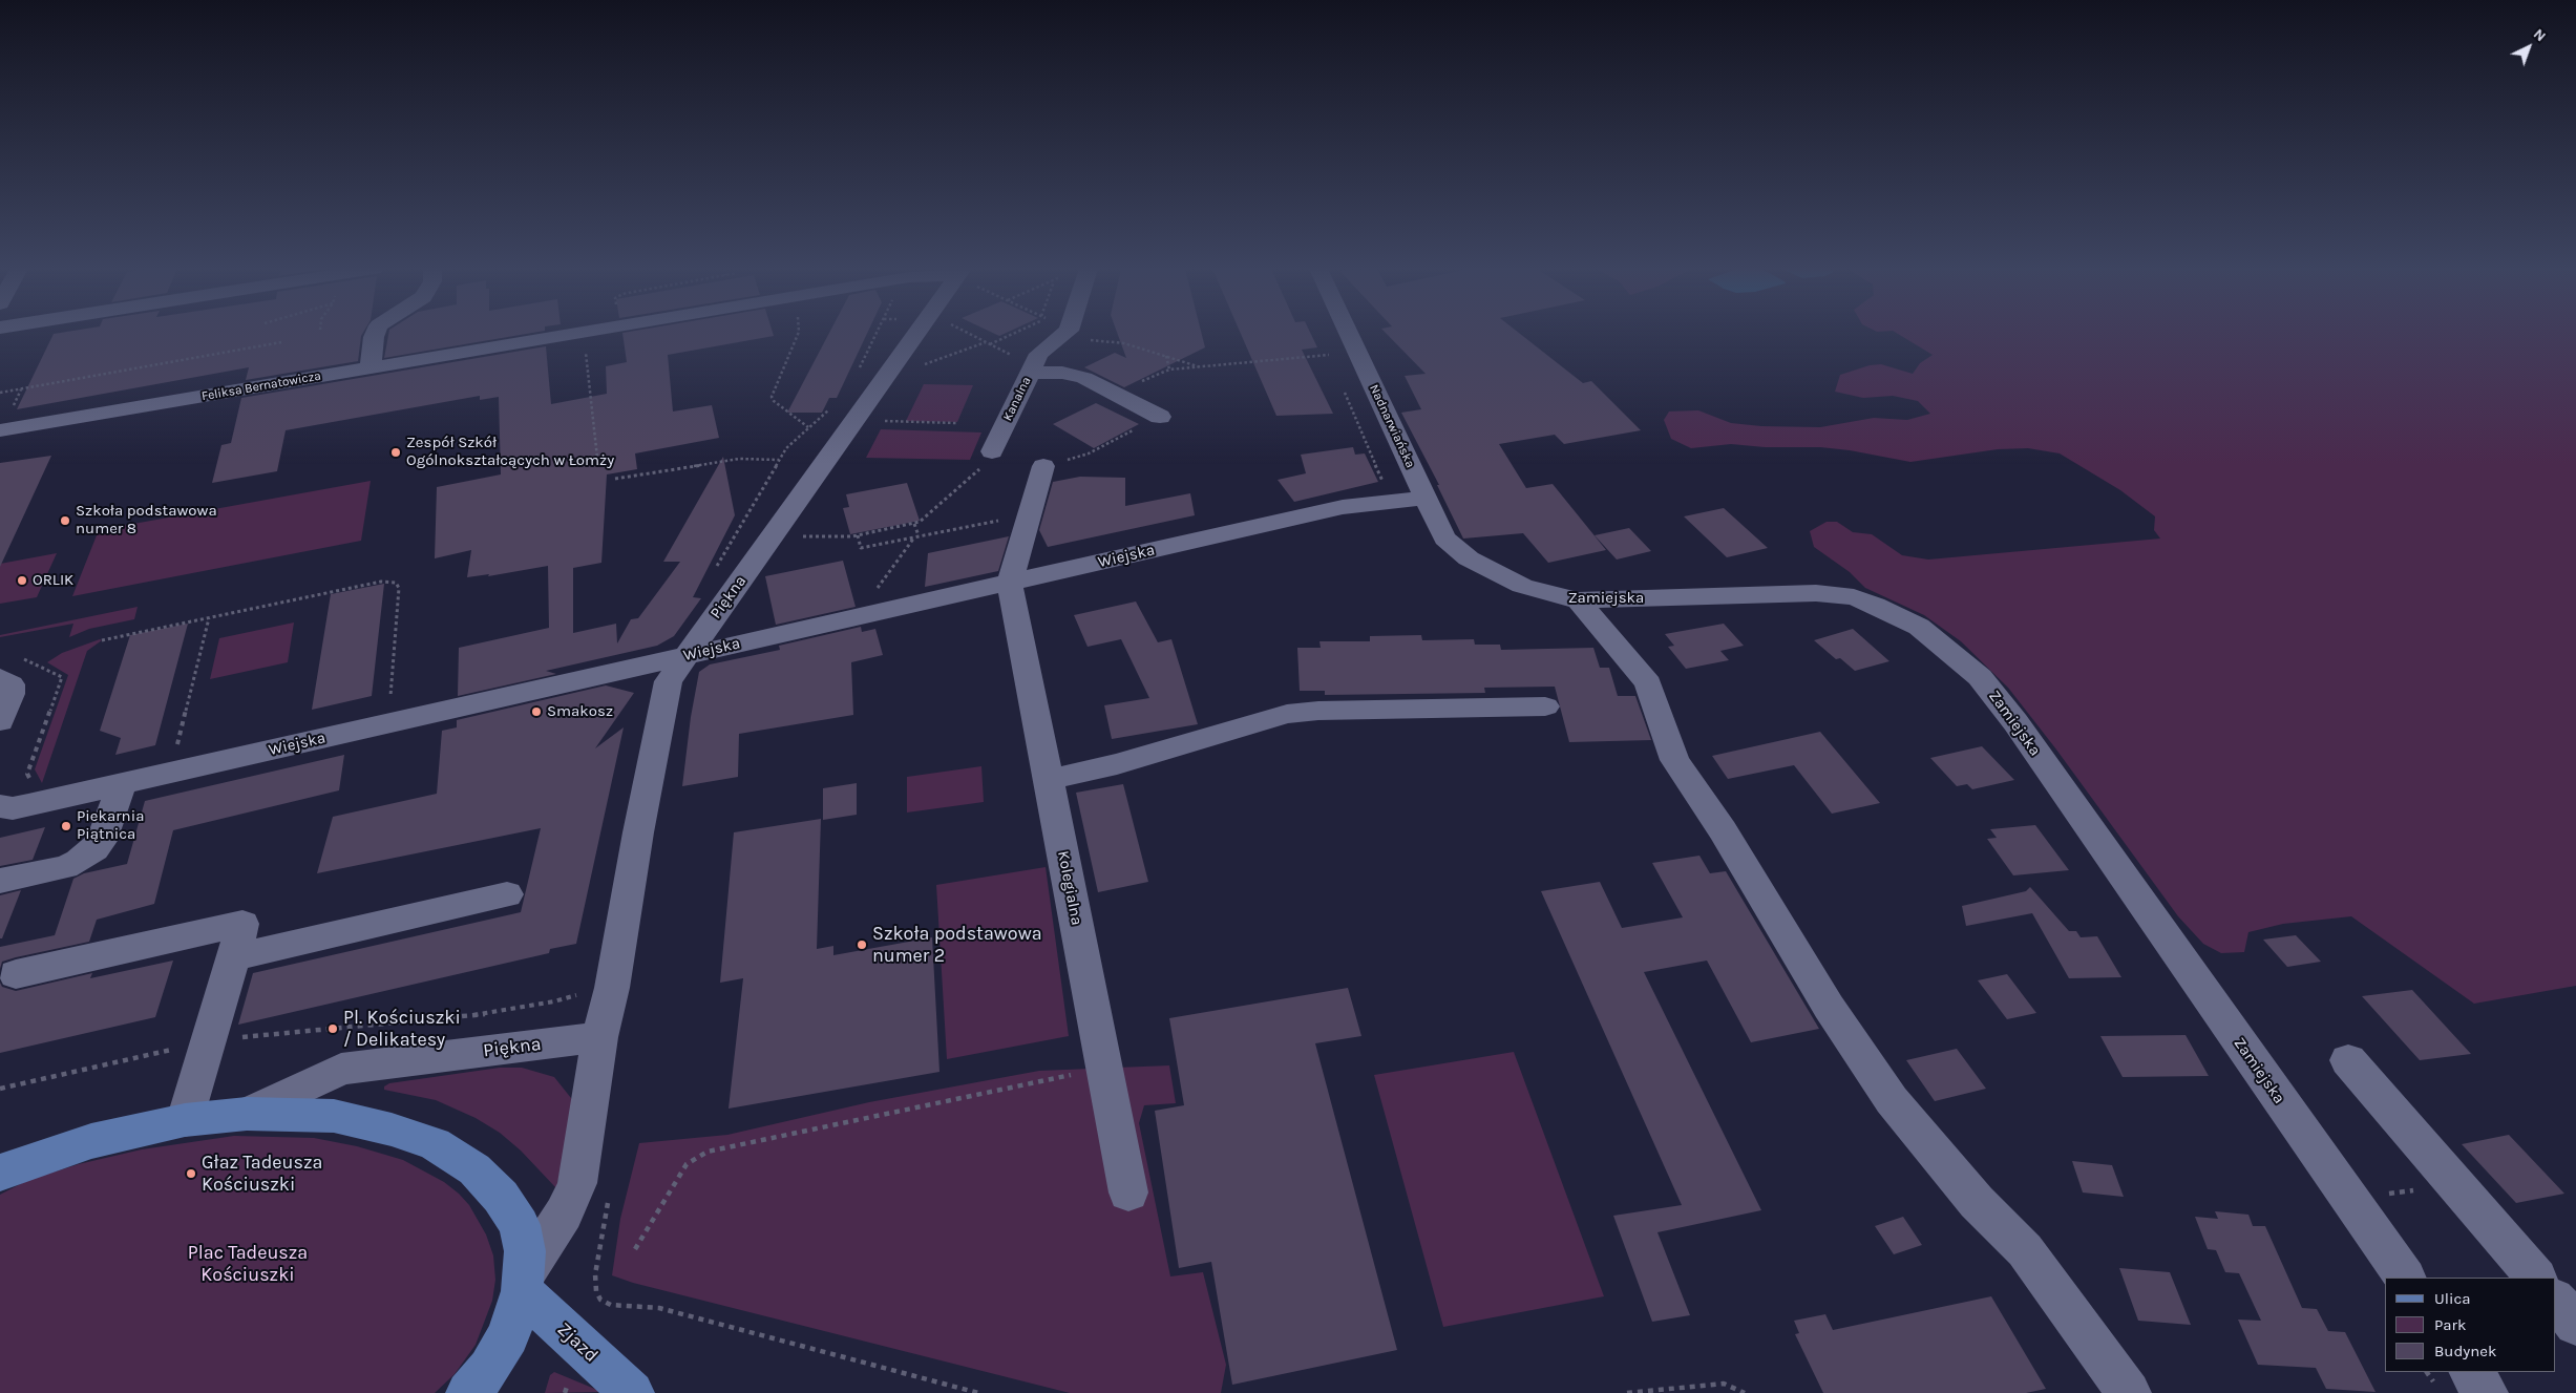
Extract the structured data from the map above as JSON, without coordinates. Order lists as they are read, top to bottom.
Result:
{
  "streets": {
    "main road": ["Zjazd"],
    "street": [
      "Feliksa Bernatowicza",
      "Kanalna",
      "Nadnarwiańska",
      "Wiejska",
      "Piękna",
      "Zamiejska",
      "Kolegialna"
    ]
  },
  "crossings": [
    ["Nadnarwiańska", "Wiejska"],
    ["Nadnarwiańska", "Zamiejska"],
    ["Wiejska", "Piękna"],
    ["Wiejska", "Zamiejska"],
    ["Wiejska", "Kolegialna"],
    ["Piękna", "Zjazd"]
  ],
  "parks": ["Plac Tadeusza Kościuszki"],
  "places": [
    "Zespół Szkół Ogólnokształcących w Łomży",
    "Szkoła podstawowa numer 8",
    "ORLIK",
    "Smakosz",
    "Piekarnia Piątnica",
    "Szkoła podstawowa numer 2",
    "Pl. Kościuszki / Delikatesy",
    "Głaz Tadeusza Kościuszki"
  ],
  "legend": ["Ulica", "Park", "Budynek"],
  "north": "top right"
}
